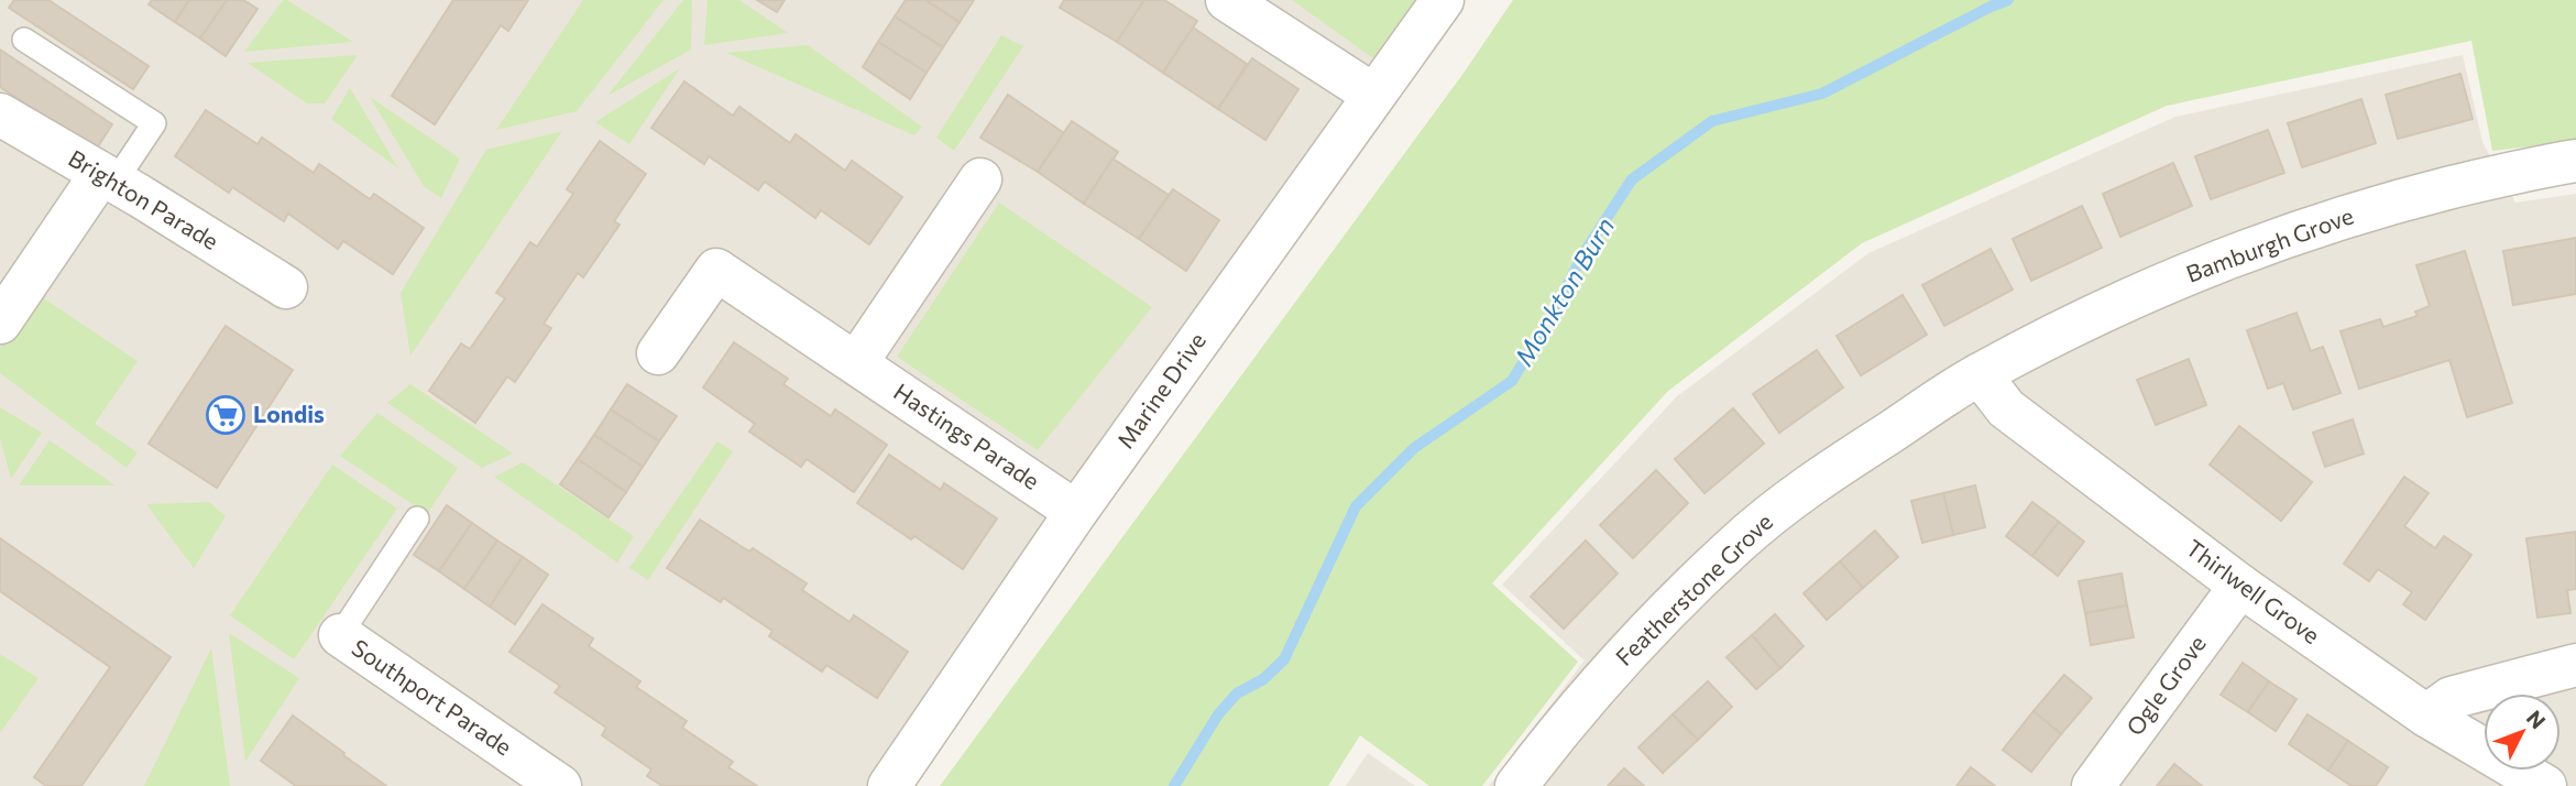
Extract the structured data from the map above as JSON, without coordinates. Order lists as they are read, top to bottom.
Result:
{
  "streets": {
    "street": [
      "Brighton Parade",
      "Bamburgh Grove",
      "Marine Drive",
      "Hastings Parade",
      "Featherstone Grove",
      "Thirlwell Grove",
      "Ogle Grove",
      "Southport Parade"
    ]
  },
  "crossings": [
    ["Bamburgh Grove", "Featherstone Grove"],
    ["Bamburgh Grove", "Thirlwell Grove"],
    ["Marine Drive", "Hastings Parade"],
    ["Featherstone Grove", "Thirlwell Grove"],
    ["Thirlwell Grove", "Ogle Grove"]
  ],
  "water": ["Monkton Burn"],
  "places": {
    "supermarket": ["Londis"]
  },
  "north": "top right"
}
